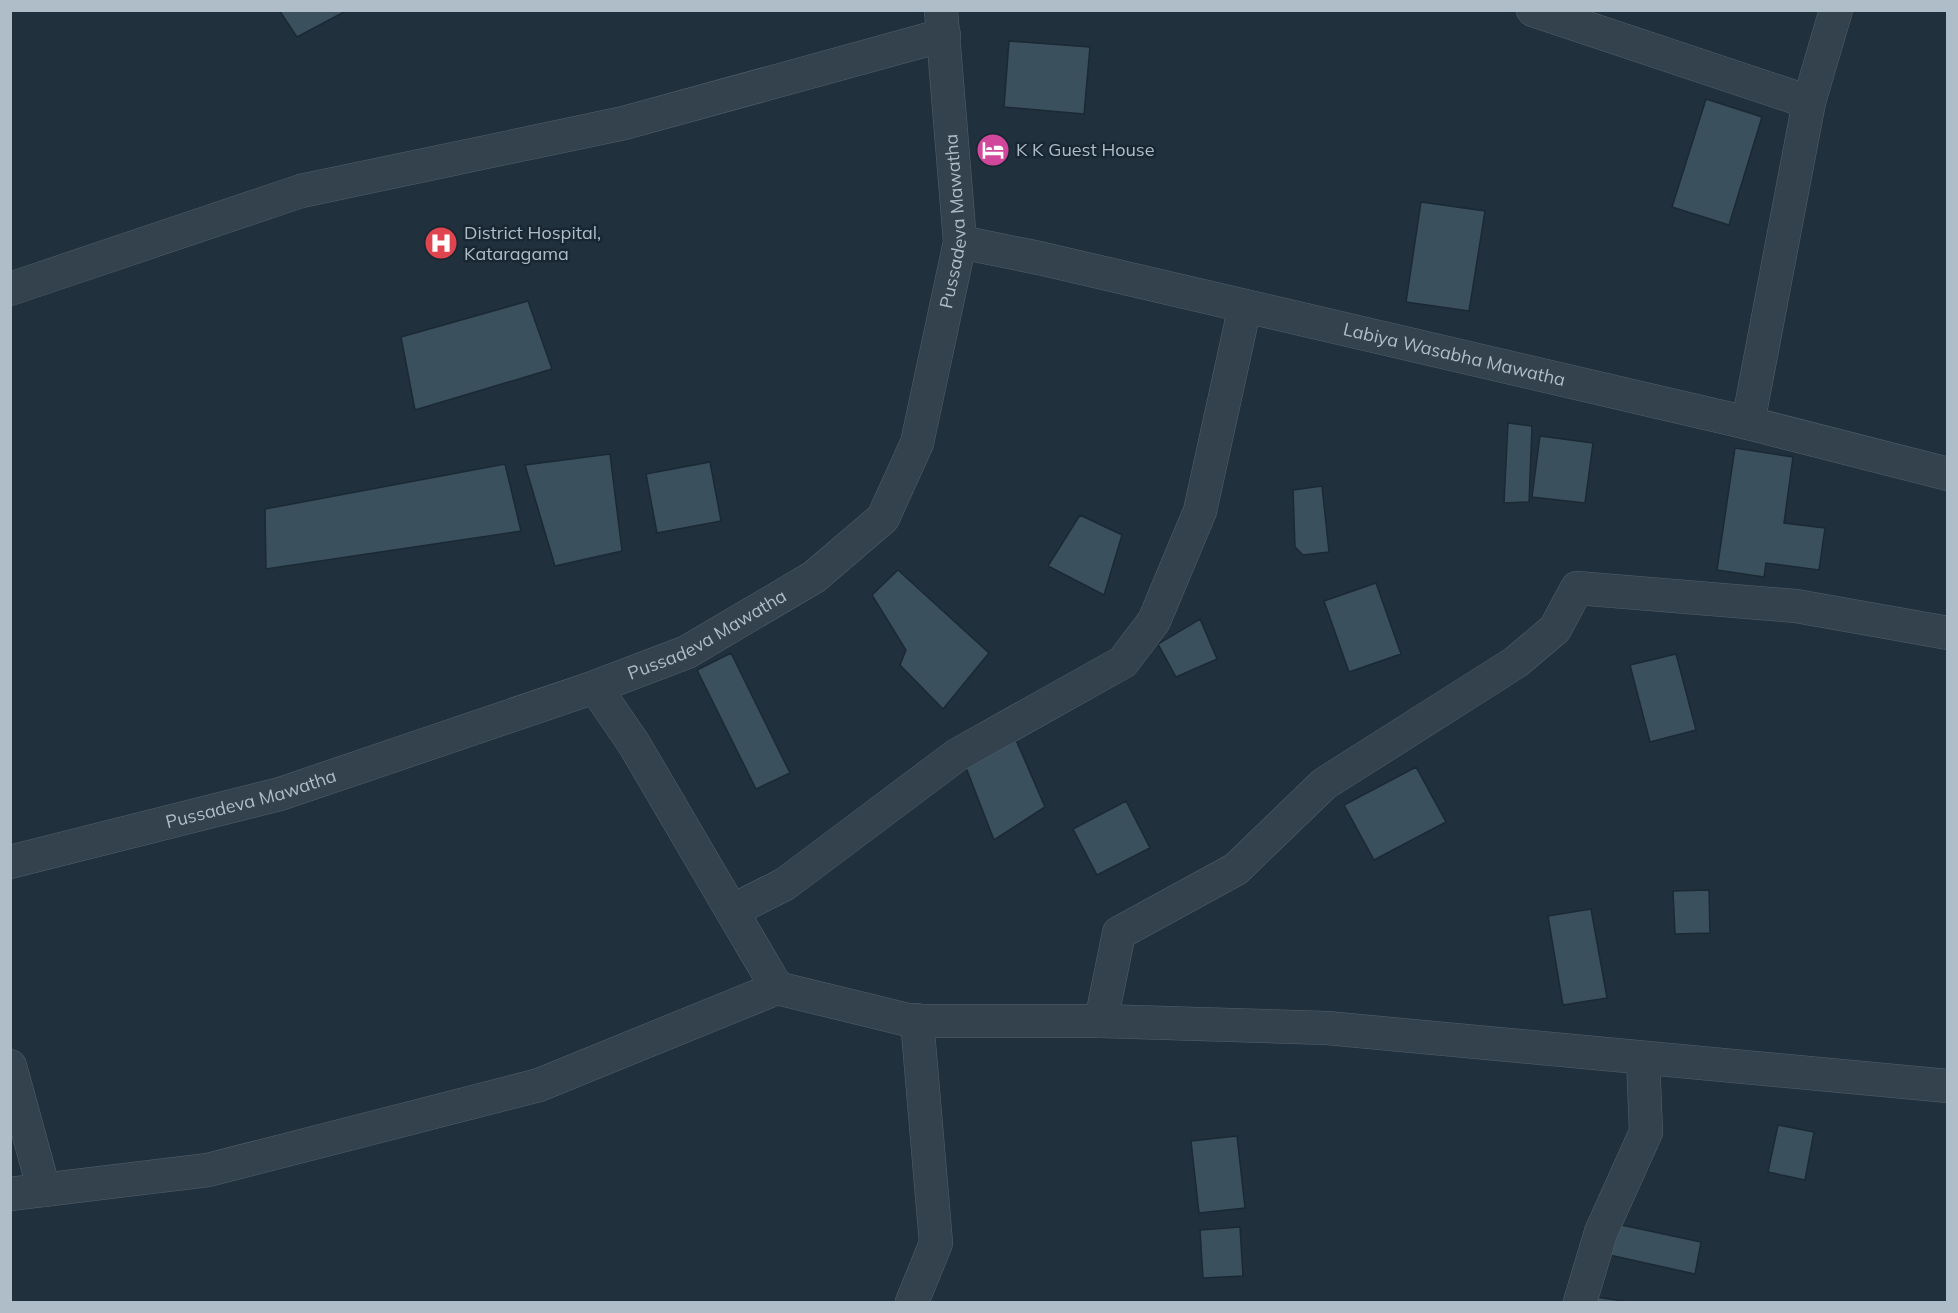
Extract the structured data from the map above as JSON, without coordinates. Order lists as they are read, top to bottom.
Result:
{
  "streets": {
    "street": ["Pussadeva Mawatha", "Labiya Wasabha Mawatha"]
  },
  "crossings": [
    ["Pussadeva Mawatha", "Labiya Wasabha Mawatha"]
  ],
  "places": {
    "hotel": ["K K Guest House"],
    "hospital": ["District Hospital, Kataragama"]
  }
}
